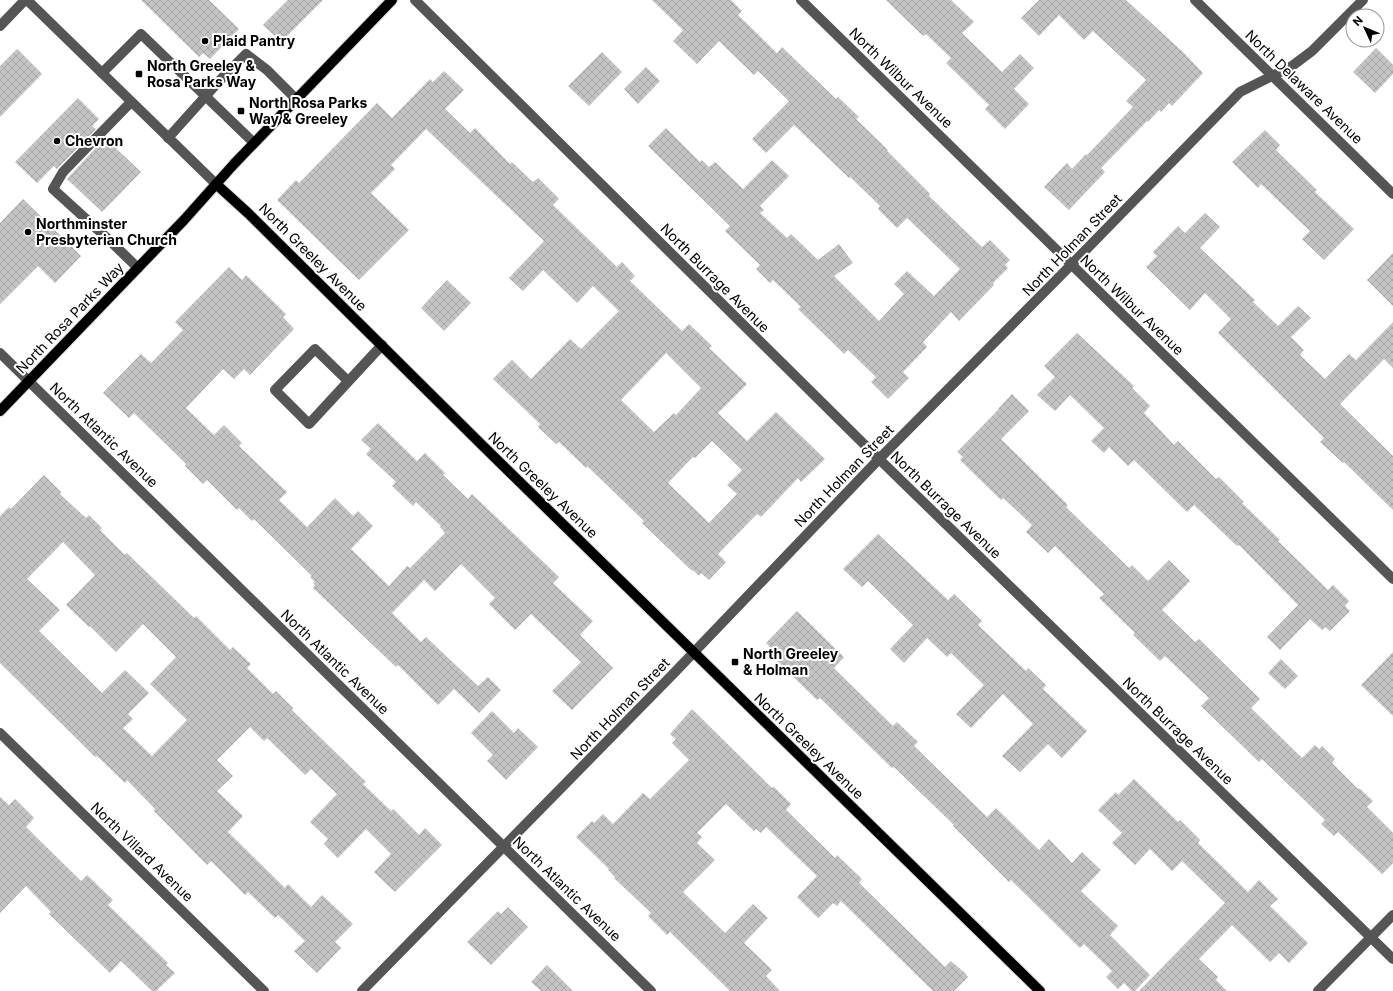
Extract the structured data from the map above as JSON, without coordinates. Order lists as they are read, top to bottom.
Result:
{
  "streets": {
    "main road": ["North Greeley Avenue", "North Rosa Parks Way"],
    "street": [
      "North Wilbur Avenue",
      "North Delaware Avenue",
      "North Holman Street",
      "North Burrage Avenue",
      "North Atlantic Avenue",
      "North Villard Avenue"
    ]
  },
  "crossings": [
    ["North Wilbur Avenue", "North Holman Street"],
    ["North Delaware Avenue", "North Holman Street"],
    ["North Holman Street", "North Greeley Avenue"],
    ["North Holman Street", "North Burrage Avenue"],
    ["North Holman Street", "North Atlantic Avenue"],
    ["North Greeley Avenue", "North Rosa Parks Way"],
    ["North Rosa Parks Way", "North Atlantic Avenue"]
  ],
  "places": {
    "other": ["Plaid Pantry", "Chevron", "Northminster Presbyterian Church"],
    "transit": ["North Greeley & Rosa Parks Way", "North Rosa Parks Way & Greeley", "North Greeley & Holman"]
  },
  "north": "top left"
}
